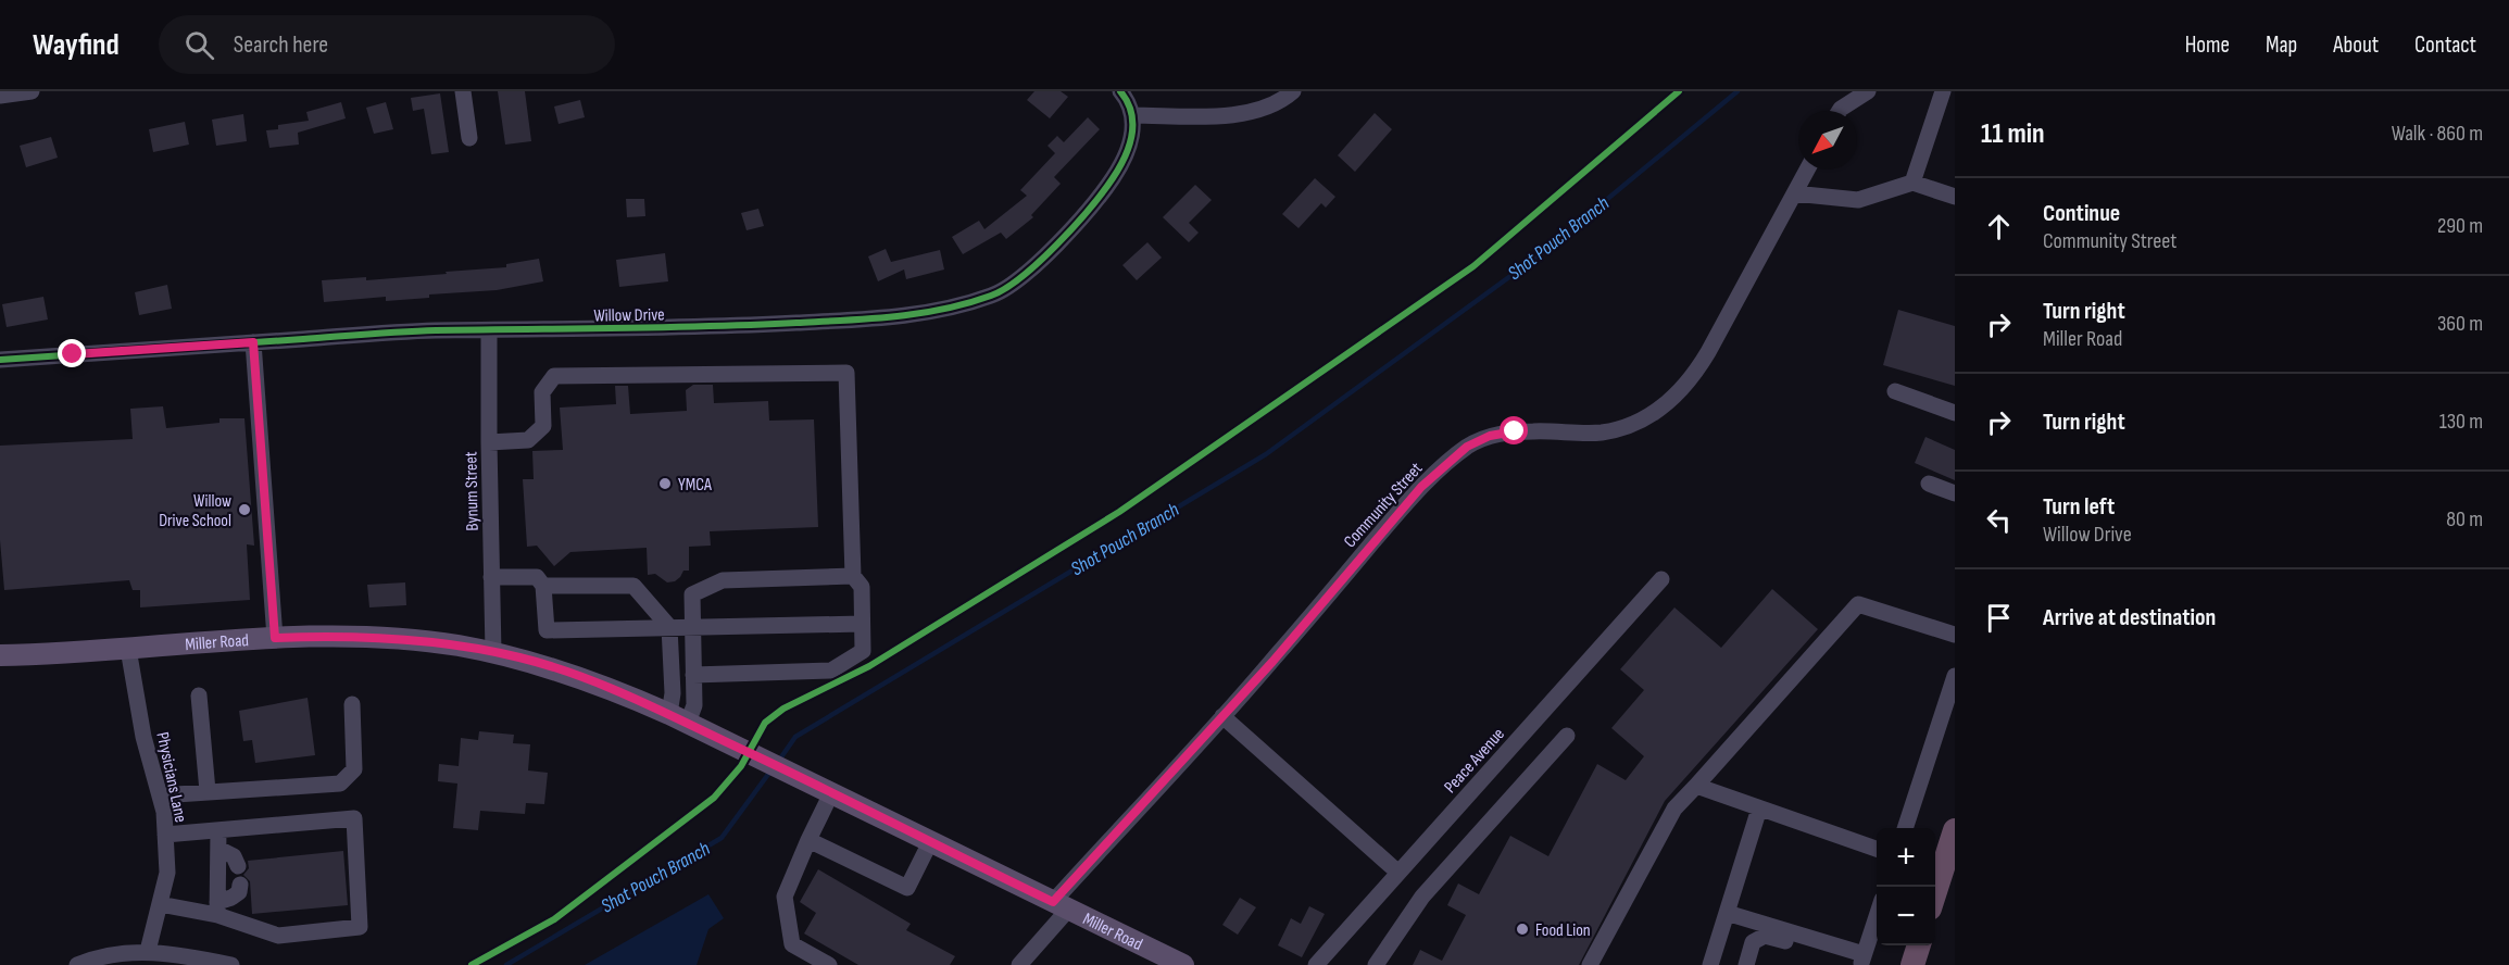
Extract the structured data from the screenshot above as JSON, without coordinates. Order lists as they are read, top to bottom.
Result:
{
  "streets": {
    "main road": ["Miller Road"],
    "street": [
      "Willow Drive",
      "Bynum Street",
      "Community Street",
      "Peace Avenue",
      "Physicians Lane"
    ]
  },
  "crossings": [
    ["Willow Drive", "Bynum Street"],
    ["Bynum Street", "Miller Road"],
    ["Community Street", "Miller Road"],
    ["Miller Road", "Physicians Lane"]
  ],
  "water": ["Shot Pouch Branch"],
  "places": ["YMCA", "Willow Drive School", "Food Lion"],
  "north": "bottom left",
  "page": {
    "header": "Wayfind",
    "search": "Search here",
    "nav": [
      "Home",
      "Map",
      "About",
      "Contact"
    ],
    "heading": ["11 min", "Walk · 860 m"],
    "list": [
      ["Continue", "Community Street", "290 m"],
      ["Turn right", "Miller Road", "360 m"],
      ["Turn right", "130 m"],
      ["Turn left", "Willow Drive", "80 m"],
      "Arrive at destination"
    ],
    "map_buttons": ["+", "−"]
  }
}
